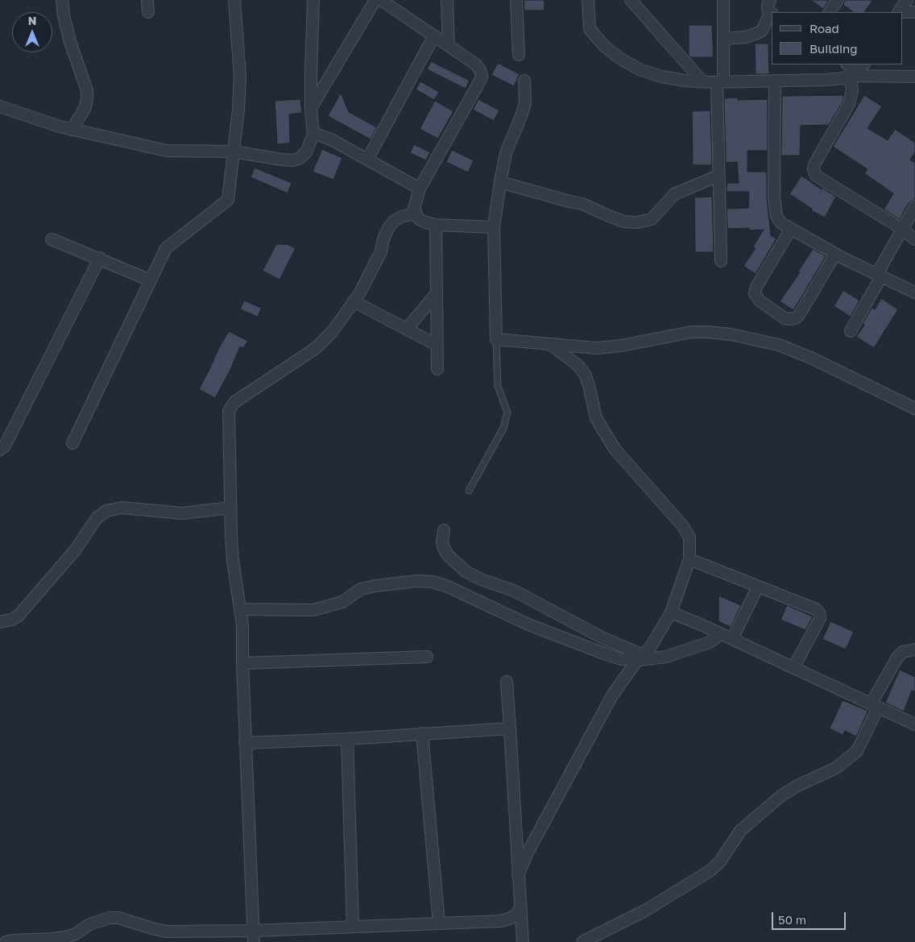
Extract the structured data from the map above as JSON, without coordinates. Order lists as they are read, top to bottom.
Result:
{
  "legend": ["Road", "Building"],
  "scale_bar": "50 m",
  "north": "top"
}
